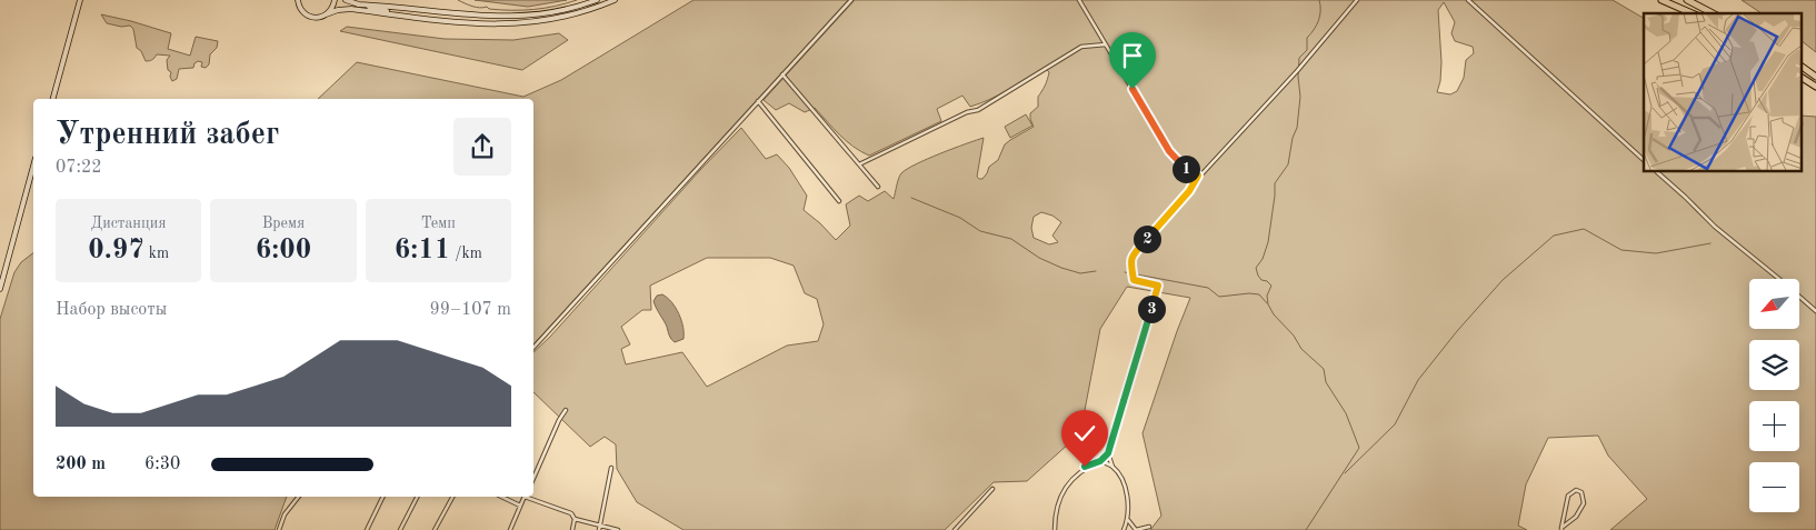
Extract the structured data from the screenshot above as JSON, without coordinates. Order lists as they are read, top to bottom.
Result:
{
  "north": "bottom left",
  "page": {
    "heading": ["Утренний забег", "07:22"],
    "pins": ["1", "2", "3"],
    "stats": [
      ["Дистанция", "0.97 km"],
      ["Время", "6:00"],
      ["Темп", "6:11 /km"]
    ],
    "map_buttons": ["+", "−"],
    "chart": ["Набор высоты", "99–107 m"],
    "list": [
      {
        "name": "200 m",
        "note": "6:30"
      }
    ]
  }
}
